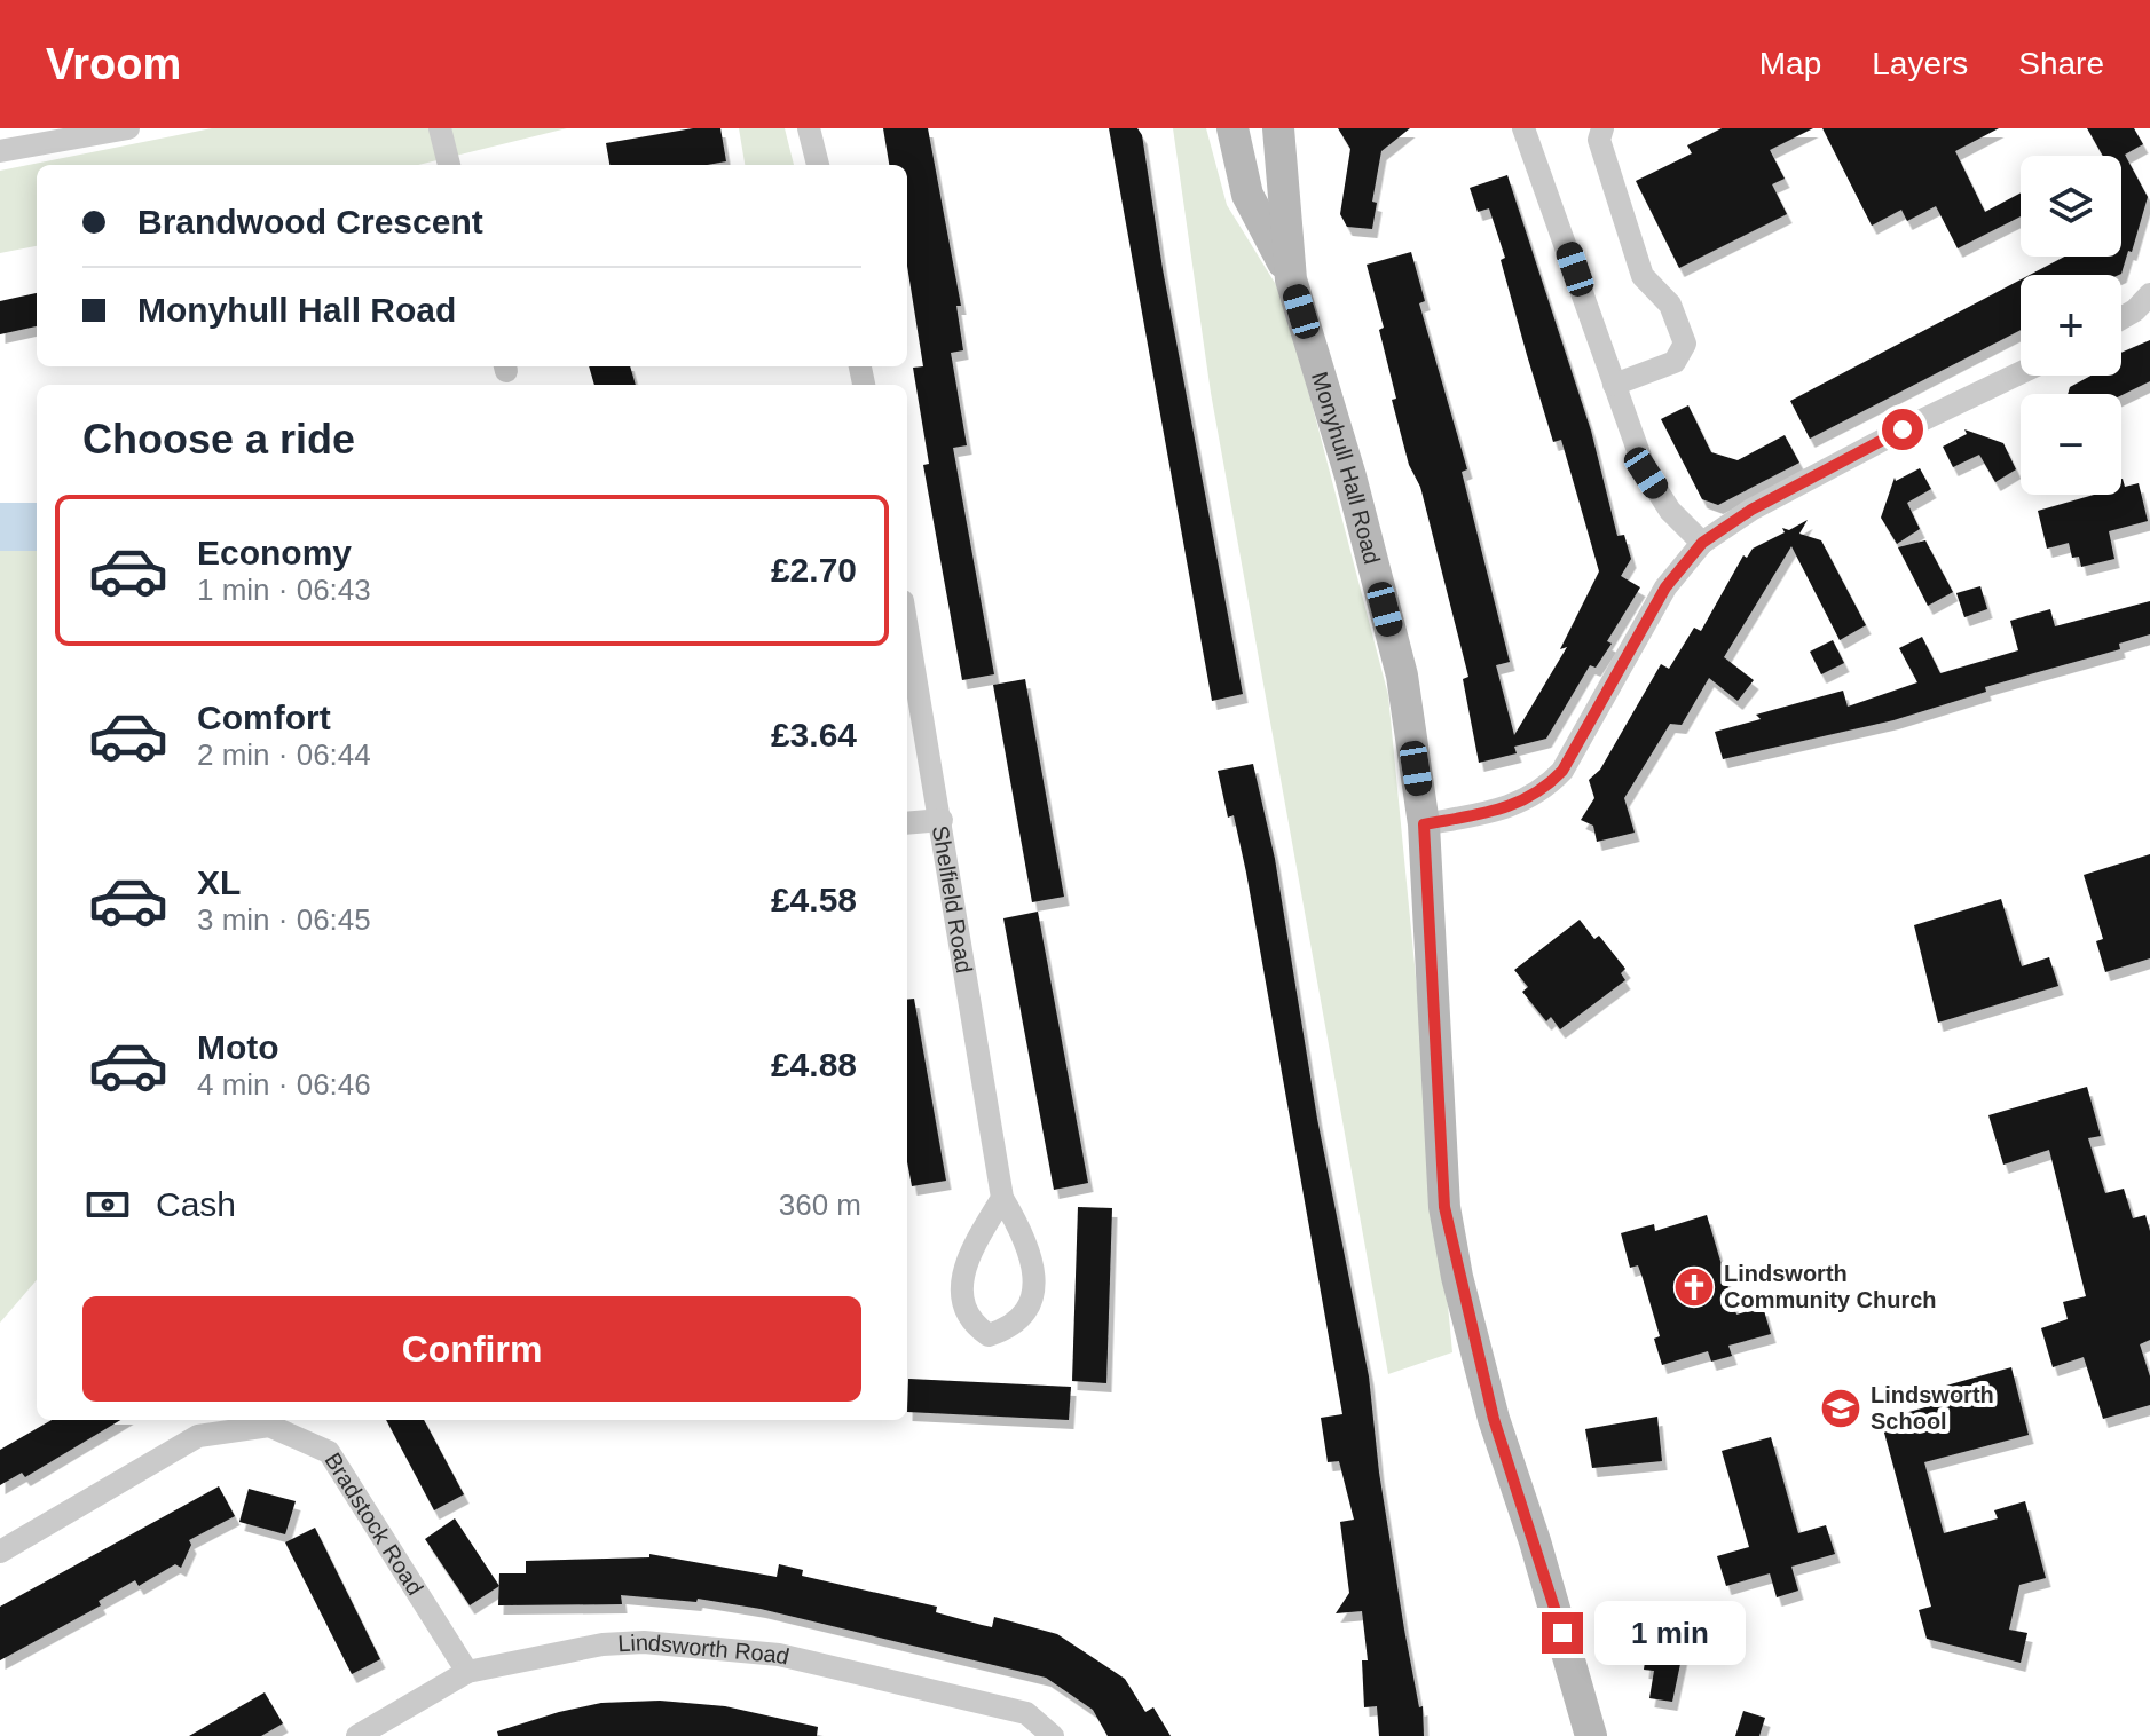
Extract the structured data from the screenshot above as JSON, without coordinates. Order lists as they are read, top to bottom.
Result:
{
  "streets": {
    "street": [
      "Monyhull Hall Road",
      "Shelfield Road",
      "Bradstock Road",
      "Lindsworth Road"
    ]
  },
  "crossings": [
    ["Bradstock Road", "Lindsworth Road"]
  ],
  "places": {
    "church": ["Lindsworth Community Church"],
    "school or university": ["Lindsworth School"]
  },
  "page": {
    "header": "Vroom",
    "nav": ["Map", "Layers", "Share"],
    "map_buttons": ["+", "−"],
    "banner": ["Brandwood Crescent", "Monyhull Hall Road"],
    "heading": "Choose a ride",
    "list": [
      {
        "name": "Economy",
        "note": "1 min · 06:43",
        "value": "£2.70"
      },
      {
        "name": "Comfort",
        "note": "2 min · 06:44",
        "value": "£3.64"
      },
      {
        "name": "XL",
        "note": "3 min · 06:45",
        "value": "£4.58"
      },
      {
        "name": "Moto",
        "note": "4 min · 06:46",
        "value": "£4.88"
      }
    ],
    "pay": ["Cash", "360 m"],
    "buttons": "Confirm",
    "bubble": "1 min"
  }
}
